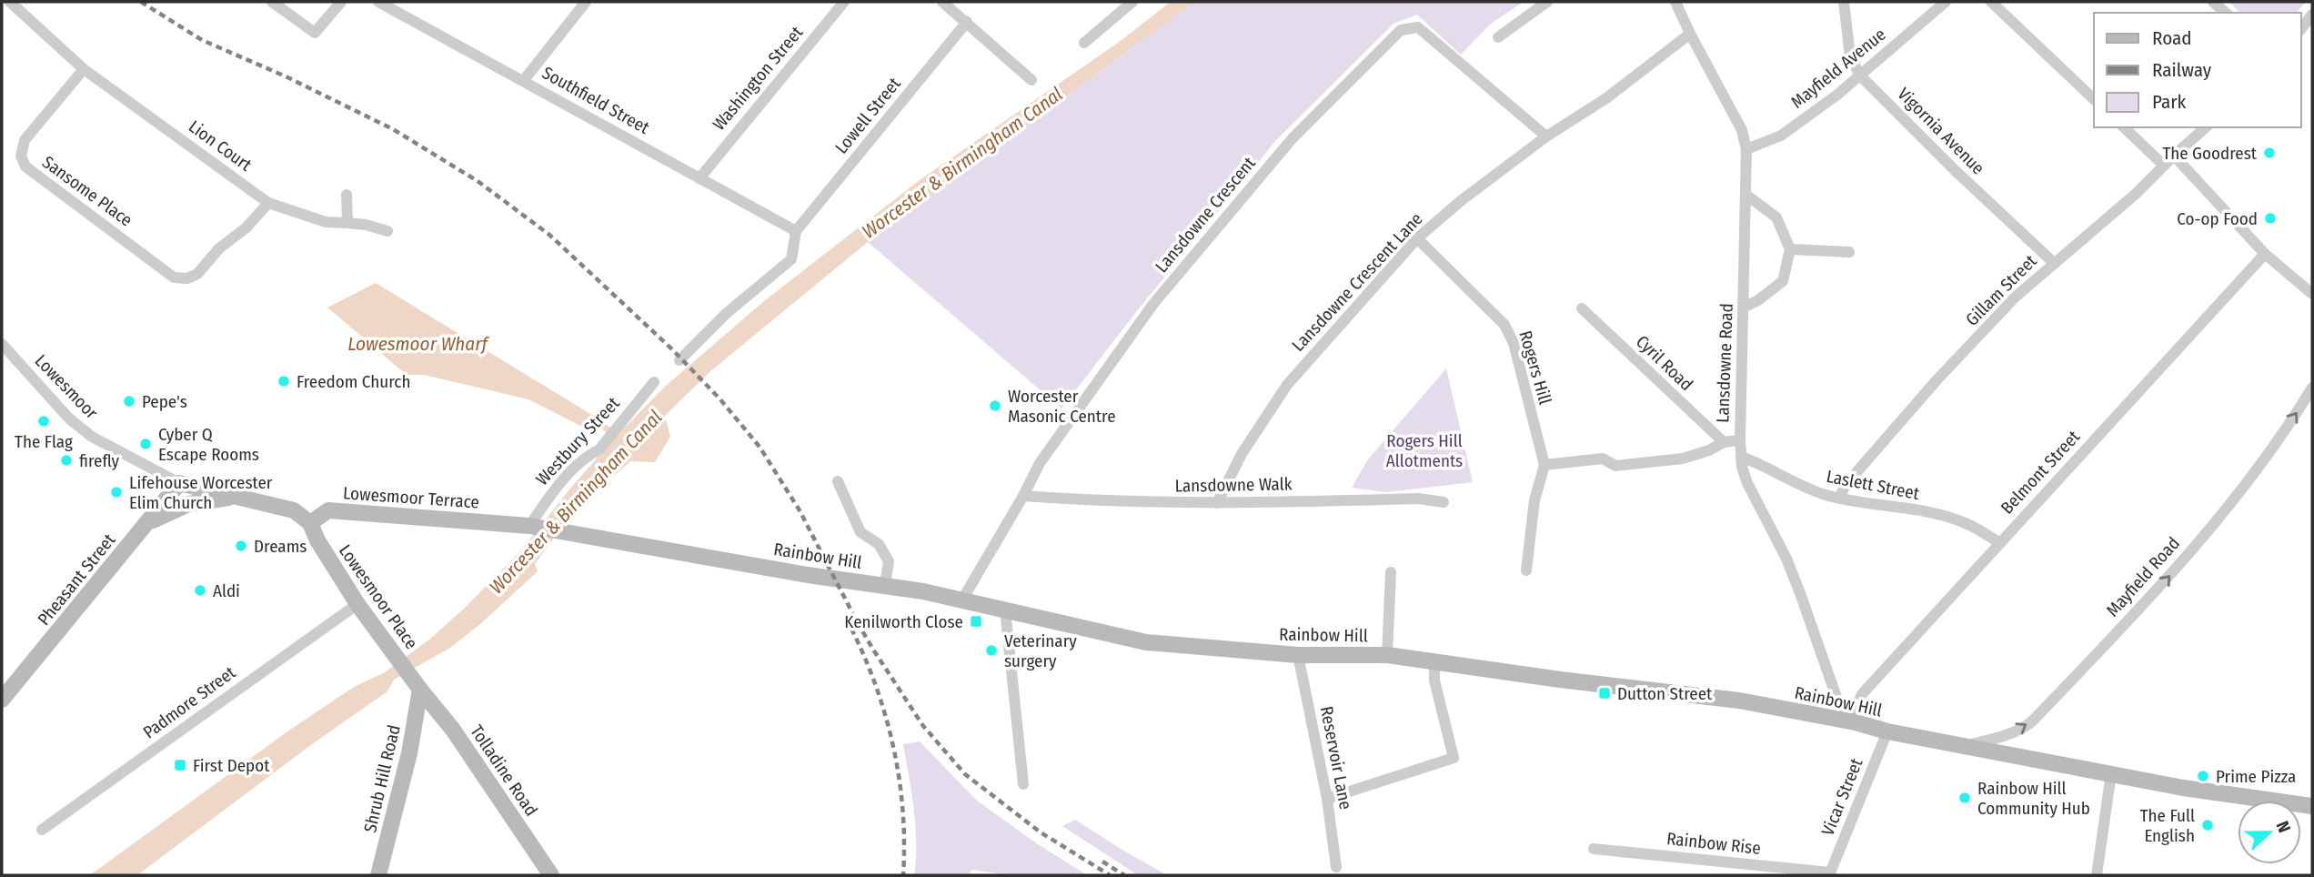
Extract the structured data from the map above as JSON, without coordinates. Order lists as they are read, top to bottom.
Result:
{
  "streets": {
    "main road": [
      "Lowesmoor Terrace",
      "Rainbow Hill",
      "Pheasant Street",
      "Lowesmoor Place",
      "Tolladine Road",
      "Shrub Hill Road"
    ],
    "street": [
      "Mayfield Avenue",
      "Washington Street",
      "Southfield Street",
      "Lowell Street",
      "Vigornia Avenue",
      "Lion Court",
      "Sansome Place",
      "Lansdowne Crescent",
      "Lansdowne Crescent Lane",
      "Gillam Street",
      "Cyril Road",
      "Lansdowne Road",
      "Rogers Hill",
      "Lowesmoor",
      "Westbury Street",
      "Belmont Street",
      "Lansdowne Walk",
      "Laslett Street",
      "Mayfield Road",
      "Padmore Street",
      "Reservoir Lane",
      "Vicar Street",
      "Rainbow Rise"
    ]
  },
  "crossings": [
    ["Mayfield Avenue", "Vigornia Avenue"],
    ["Mayfield Avenue", "Lansdowne Road"],
    ["Washington Street", "Southfield Street"],
    ["Southfield Street", "Lowell Street"],
    ["Vigornia Avenue", "Gillam Street"],
    ["Lion Court", "Sansome Place"],
    ["Lansdowne Crescent", "Lansdowne Crescent Lane"],
    ["Lansdowne Crescent", "Lansdowne Walk"],
    ["Lansdowne Crescent", "Rainbow Hill"],
    ["Lansdowne Crescent Lane", "Lansdowne Road"],
    ["Lansdowne Crescent Lane", "Rogers Hill"],
    ["Lansdowne Crescent Lane", "Lansdowne Walk"],
    ["Gillam Street", "Laslett Street"],
    ["Lansdowne Road", "Belmont Street"],
    ["Lansdowne Road", "Laslett Street"],
    ["Lansdowne Road", "Rainbow Hill"],
    ["Lowesmoor", "Pheasant Street"],
    ["Westbury Street", "Lowesmoor Terrace"],
    ["Westbury Street", "Rainbow Hill"],
    ["Belmont Street", "Laslett Street"],
    ["Belmont Street", "Rainbow Hill"],
    ["Lowesmoor Terrace", "Rainbow Hill"],
    ["Lowesmoor Terrace", "Lowesmoor Place"],
    ["Rainbow Hill", "Mayfield Road"],
    ["Rainbow Hill", "Reservoir Lane"],
    ["Rainbow Hill", "Vicar Street"],
    ["Lowesmoor Place", "Padmore Street"],
    ["Lowesmoor Place", "Tolladine Road"],
    ["Lowesmoor Place", "Shrub Hill Road"],
    ["Tolladine Road", "Shrub Hill Road"],
    ["Vicar Street", "Rainbow Rise"]
  ],
  "one_way": ["Mayfield Road"],
  "water": ["Worcester & Birmingham Canal", "Lowesmoor Wharf"],
  "parks": ["Rogers Hill Allotments"],
  "places": {
    "other": [
      "The Goodrest",
      "Co-op Food",
      "Freedom Church",
      "Pepe's",
      "Worcester Masonic Centre",
      "The Flag",
      "Cyber Q Escape Rooms",
      "firefly",
      "Lifehouse Worcester Elim Church",
      "Dreams",
      "Aldi",
      "Veterinary surgery",
      "Prime Pizza",
      "Rainbow Hill Community Hub",
      "The Full English"
    ],
    "transit": ["Kenilworth Close", "Dutton Street", "First Depot"]
  },
  "legend": ["Road", "Railway", "Park"],
  "north": "right"
}
